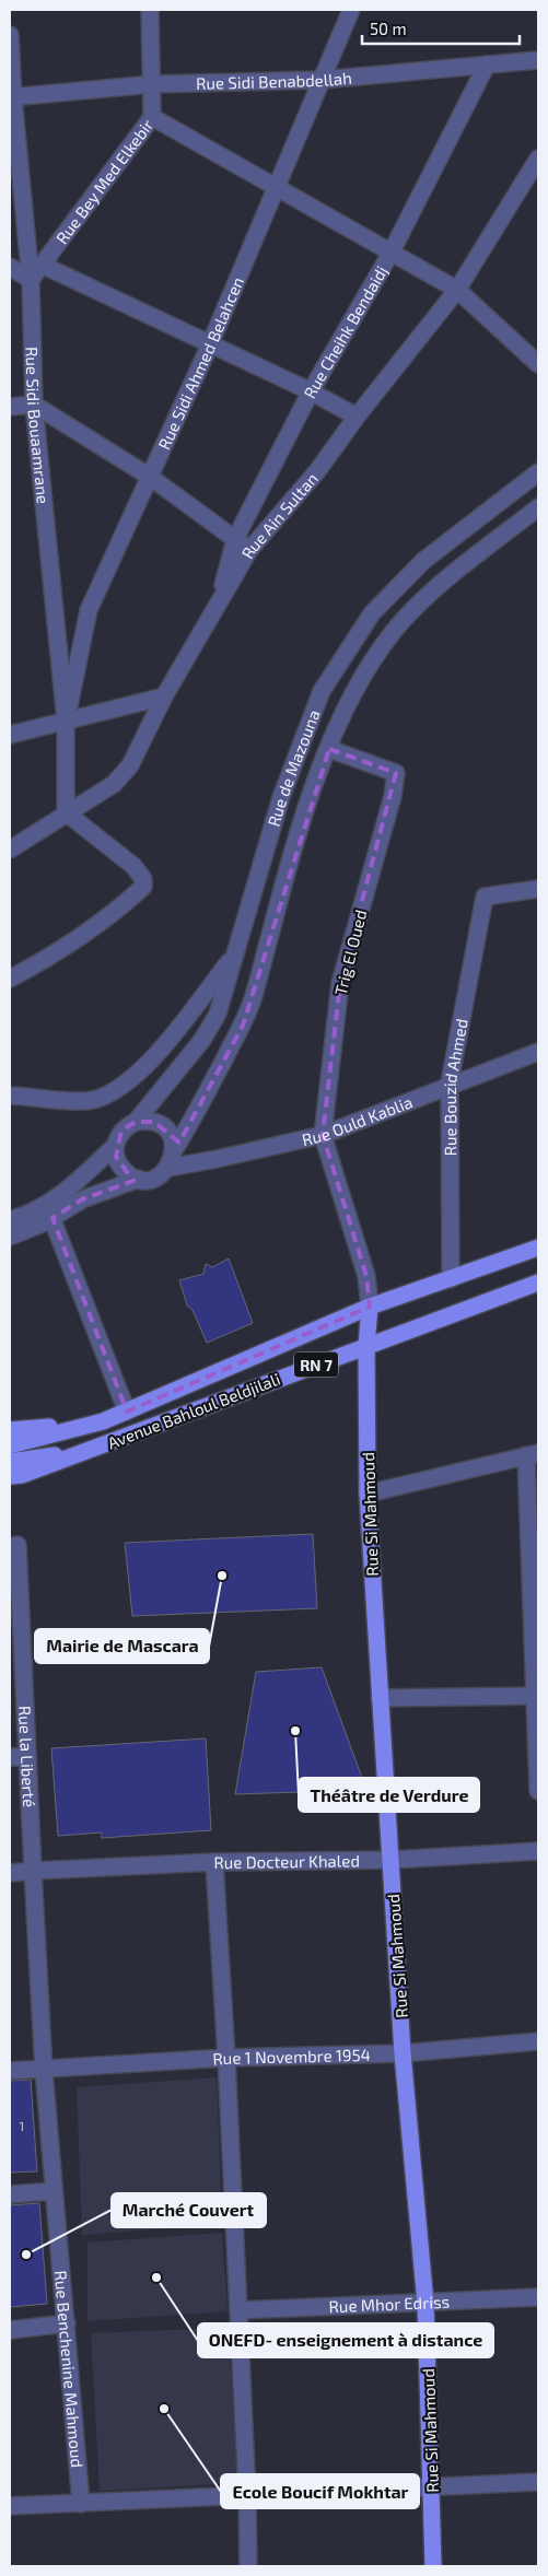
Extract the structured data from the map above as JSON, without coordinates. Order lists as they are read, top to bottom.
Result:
{
  "streets": {
    "main road": ["RN 7", "Avenue Bahloul Beldjilali", "Rue Si Mahmoud"],
    "street": [
      "Rue Sidi Benabdellah",
      "Rue Bey Med Elkebir",
      "Rue Cheihk Bendaidj",
      "Rue Sidi Ahmed Belahcen",
      "Rue Sidi Bouaamrane",
      "Rue Ain Sultan",
      "Rue de Mazouna",
      "Trig El Oued",
      "Rue Bouzid Ahmed",
      "Rue Ould Kablia",
      "Rue la Liberté",
      "Rue Docteur Khaled",
      "Rue 1 Novembre 1954",
      "Rue Mhor Edriss",
      "Rue Benchenine Mahmoud"
    ]
  },
  "crossings": [
    ["Rue Sidi Benabdellah", "Rue Bey Med Elkebir"],
    ["Rue Sidi Benabdellah", "Rue Cheihk Bendaidj"],
    ["Rue Sidi Benabdellah", "Rue Sidi Ahmed Belahcen"],
    ["Rue Sidi Benabdellah", "Rue Sidi Bouaamrane"],
    ["Rue Bey Med Elkebir", "Rue Sidi Bouaamrane"],
    ["Rue Cheihk Bendaidj", "Rue Ain Sultan"],
    ["Rue Sidi Ahmed Belahcen", "Rue Sidi Bouaamrane"],
    ["Rue Sidi Bouaamrane", "Rue Ain Sultan"],
    ["Rue de Mazouna", "Trig El Oued"],
    ["Rue de Mazouna", "Rue Ould Kablia"],
    ["Trig El Oued", "Rue Ould Kablia"],
    ["Rue Bouzid Ahmed", "Rue Ould Kablia"],
    ["Rue Bouzid Ahmed", "Avenue Bahloul Beldjilali"],
    ["Avenue Bahloul Beldjilali", "Rue Si Mahmoud"],
    ["Rue Si Mahmoud", "Rue Docteur Khaled"],
    ["Rue Si Mahmoud", "Rue 1 Novembre 1954"],
    ["Rue Si Mahmoud", "Rue Mhor Edriss"],
    ["Rue la Liberté", "Rue Docteur Khaled"],
    ["Rue la Liberté", "Rue 1 Novembre 1954"],
    ["Rue la Liberté", "Rue Benchenine Mahmoud"],
    ["Rue 1 Novembre 1954", "Rue Benchenine Mahmoud"]
  ],
  "places": [
    "Mairie de Mascara",
    "Théâtre de Verdure",
    "Marché Couvert",
    "ONEFD- enseignement à distance",
    "Ecole Boucif Mokhtar"
  ],
  "house_numbers": ["1"],
  "scale_bar": "50 m"
}
